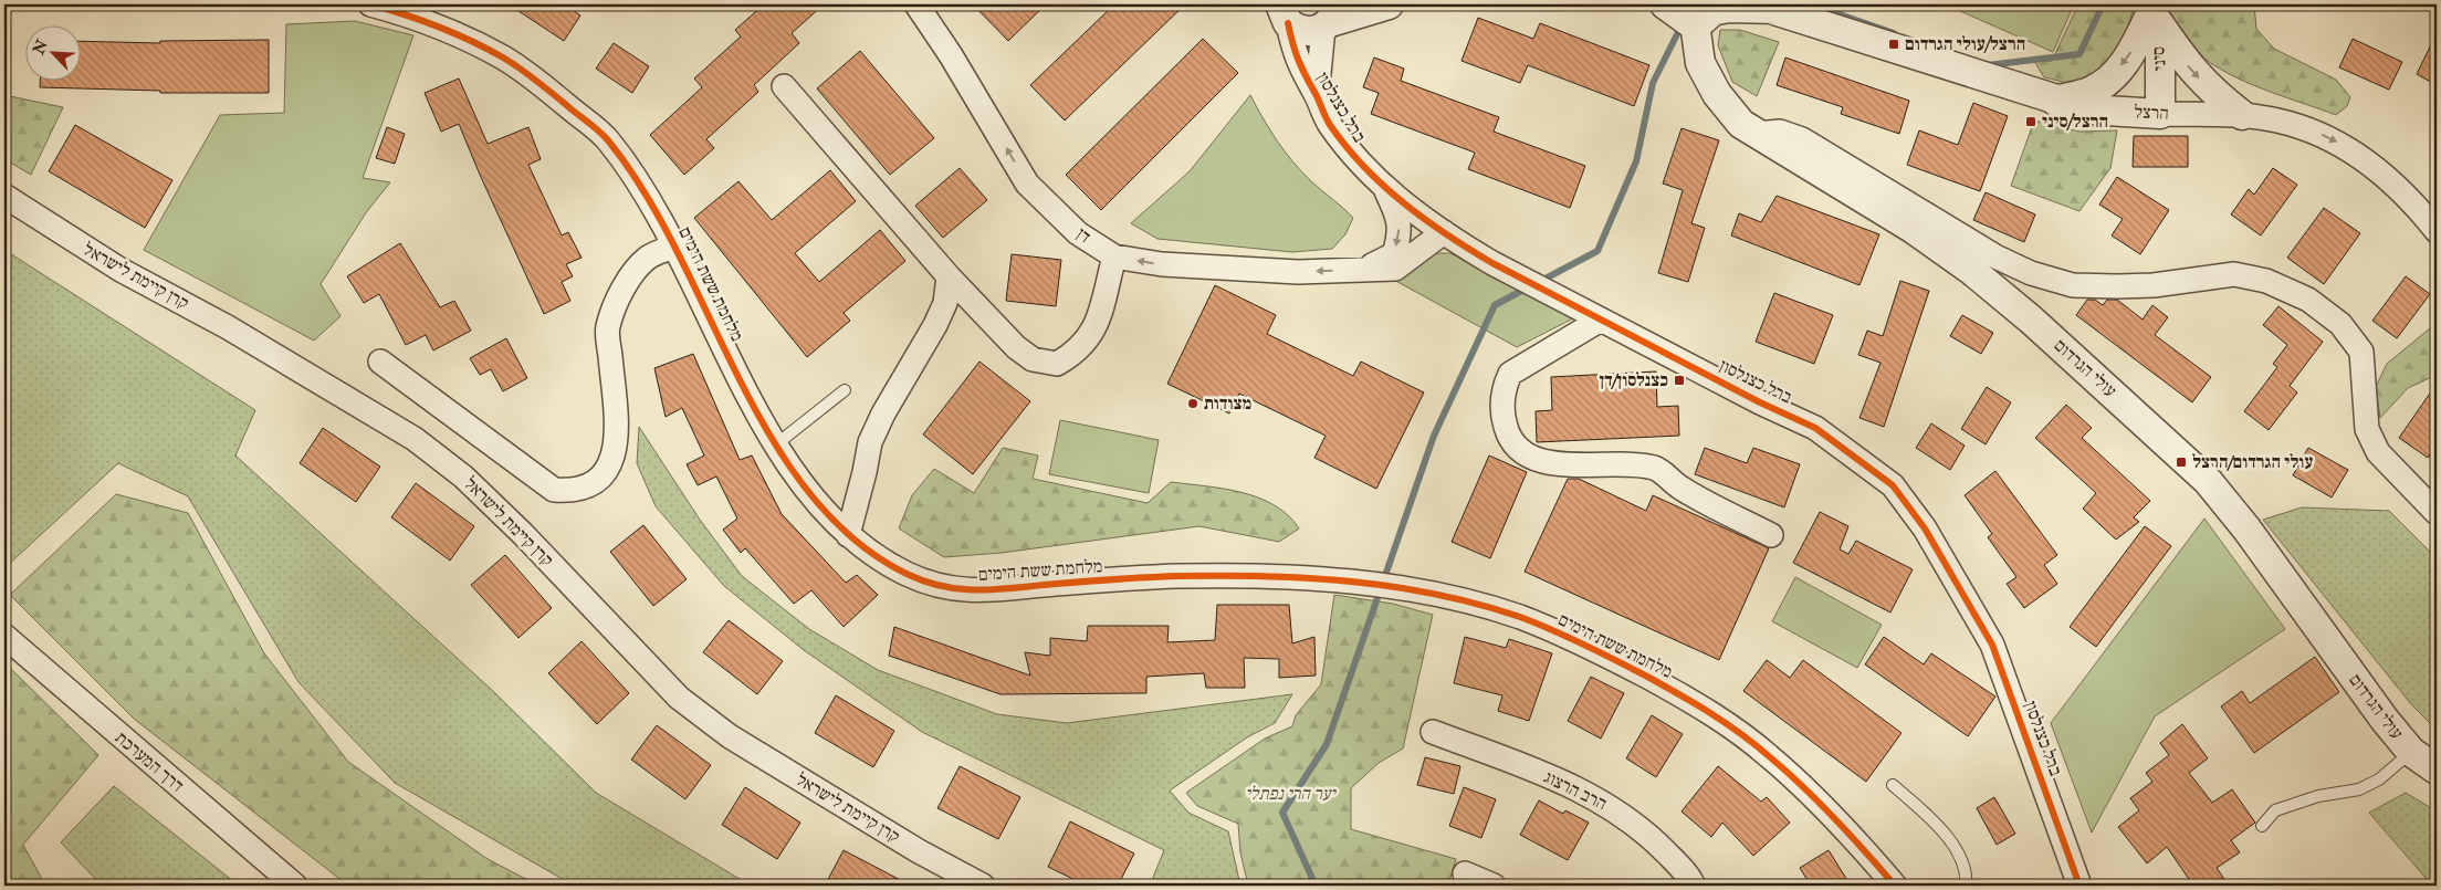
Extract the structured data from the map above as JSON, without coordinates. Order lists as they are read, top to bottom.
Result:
{
  "streets": {
    "street": [
      "סיני",
      "ברל כצנלסון",
      "הרצל",
      "דן",
      "קרן קיימת לישראל",
      "מלחמת ששת הימים",
      "עולי הגרדום",
      "דרך המערכת",
      "הרב הרצוג"
    ]
  },
  "crossings": [
    ["סיני", "הרצל"],
    ["ברל כצנלסון", "דן"],
    ["הרצל", "עולי הגרדום"]
  ],
  "parks": ["יער הרי נפתלי"],
  "places": {
    "transit": [
      "הרצל/עולי הגרדום",
      "הרצל/סיני",
      "כצנלסון/דן",
      "עולי הגרדום/הרצל"
    ],
    "other": ["מצודות"]
  },
  "north": "top left"
}
